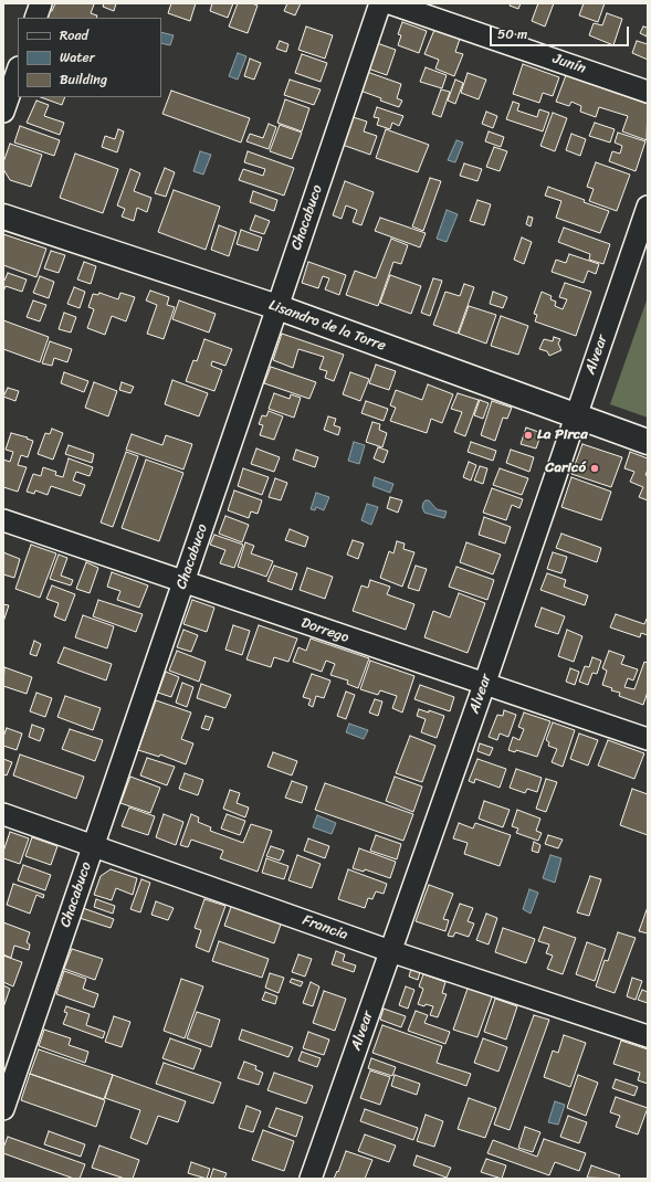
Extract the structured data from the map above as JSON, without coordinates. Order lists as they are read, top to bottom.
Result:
{
  "streets": {
    "main road": ["Lisandro de la Torre"],
    "street": [
      "Junín",
      "Chacabuco",
      "Alvear",
      "Dorrego",
      "Francia"
    ]
  },
  "crossings": [
    ["Chacabuco", "Lisandro de la Torre"],
    ["Chacabuco", "Dorrego"],
    ["Chacabuco", "Francia"],
    ["Lisandro de la Torre", "Alvear"],
    ["Alvear", "Dorrego"],
    ["Alvear", "Francia"]
  ],
  "places": ["La Pirca", "Caricó"],
  "legend": ["Road", "Water", "Building"],
  "scale_bar": "50 m"
}
